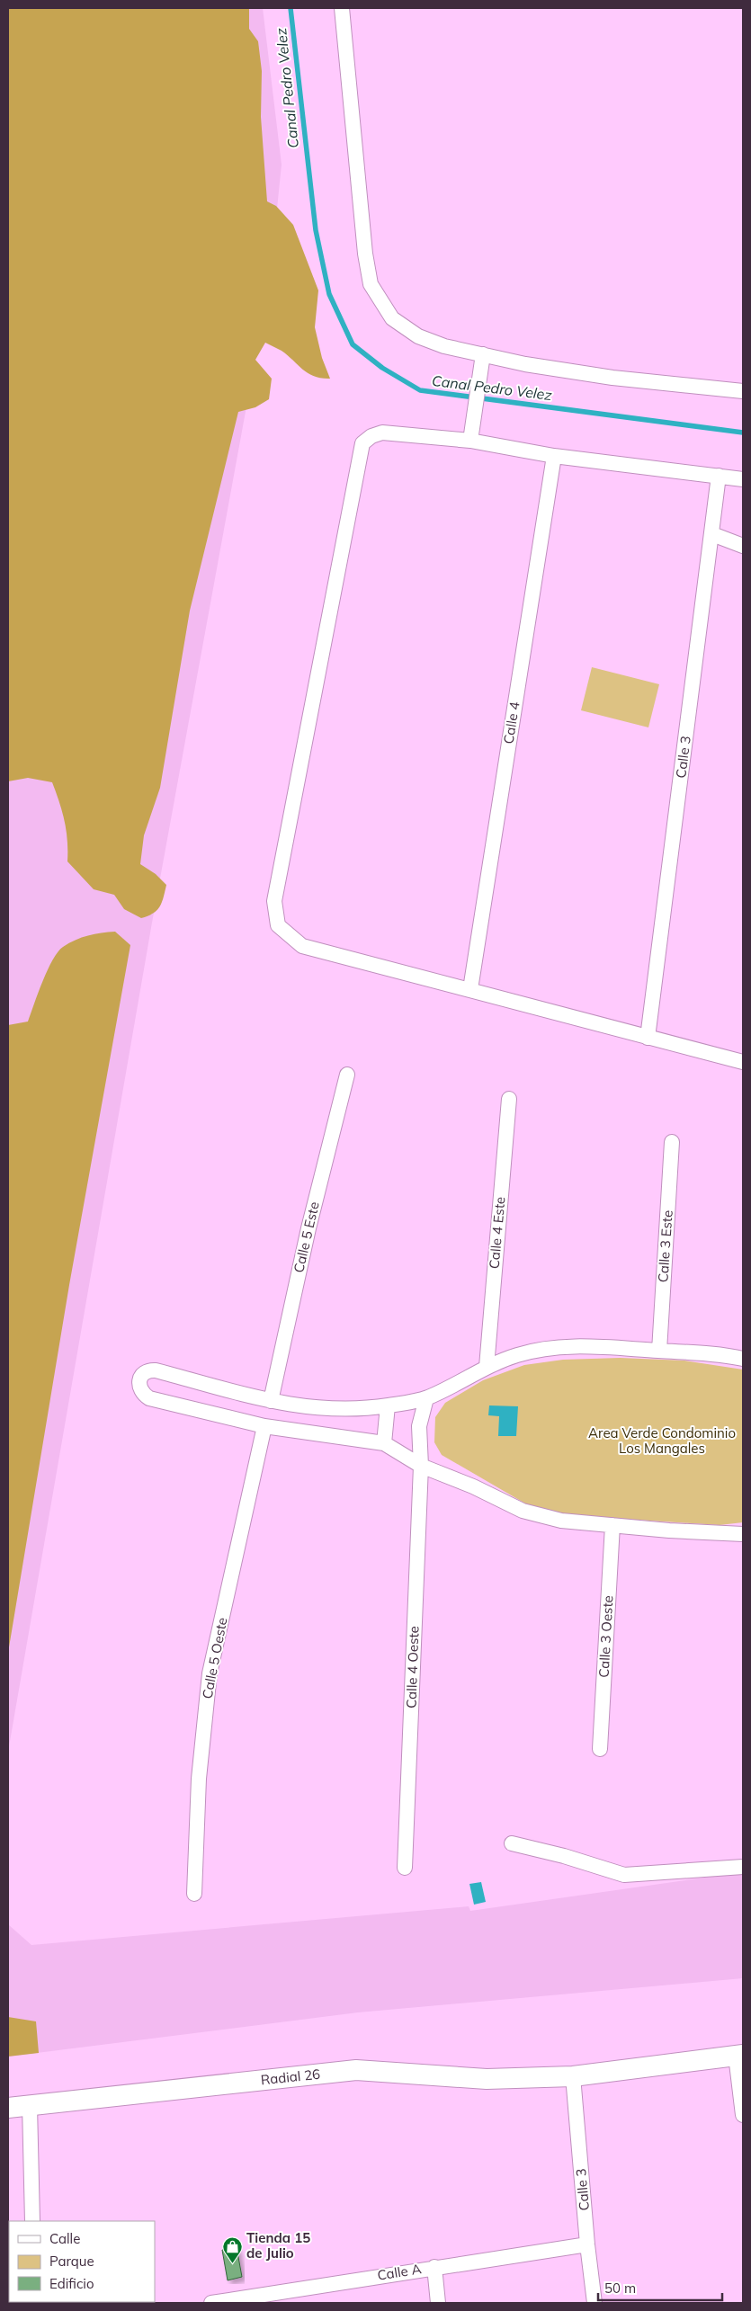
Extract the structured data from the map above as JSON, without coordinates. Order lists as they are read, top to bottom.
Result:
{
  "streets": {
    "main road": ["Radial 26"],
    "street": [
      "Calle 4",
      "Calle 3",
      "Calle 4 Este",
      "Calle 5 Este",
      "Calle 3 Este",
      "Calle 3 Oeste",
      "Calle 5 Oeste",
      "Calle 4 Oeste",
      "Calle A"
    ]
  },
  "crossings": [
    ["Calle 3", "Radial 26"],
    ["Calle 3", "Calle A"]
  ],
  "water": ["Canal Pedro Velez"],
  "parks": ["Area Verde Condominio Los Mangales"],
  "places": {
    "shop": ["Tienda 15 de Julio"]
  },
  "legend": ["Calle", "Parque", "Edificio"],
  "scale_bar": "50 m"
}
